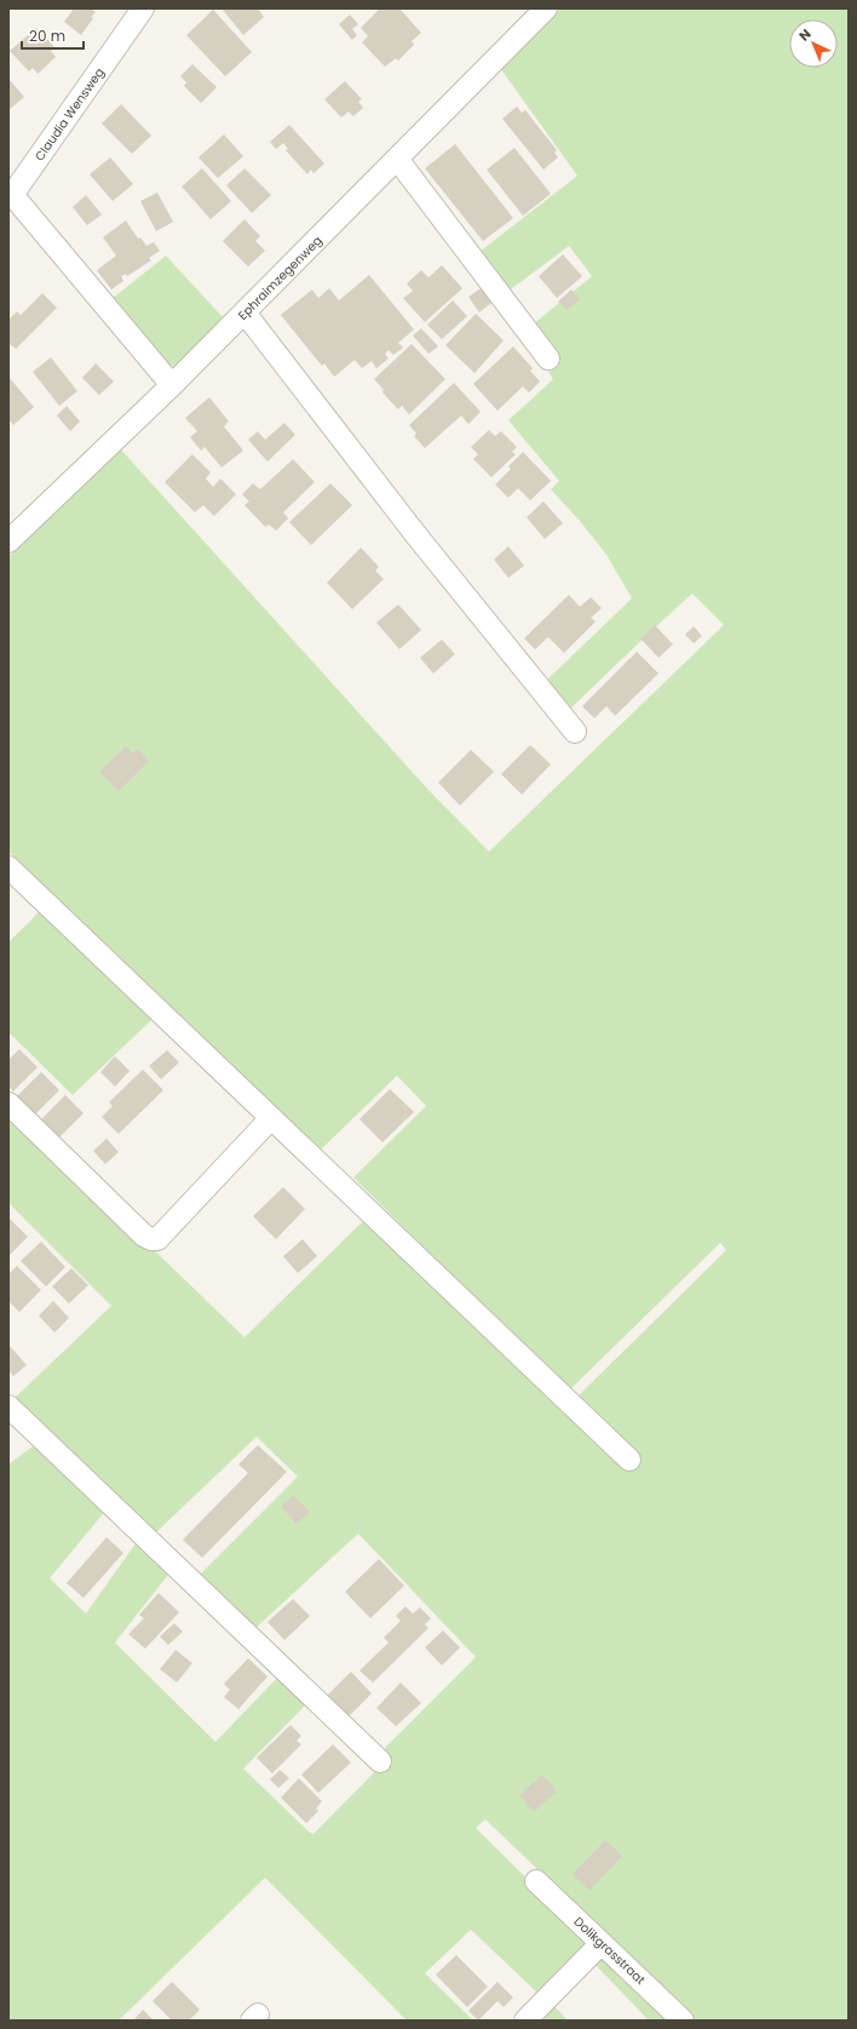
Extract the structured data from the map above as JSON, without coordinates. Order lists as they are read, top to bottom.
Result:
{
  "streets": {
    "street": ["Claudia Wensweg", "Ephraimzegenweg", "Dolikgrasstraat"]
  },
  "scale_bar": "20 m",
  "north": "top left"
}
